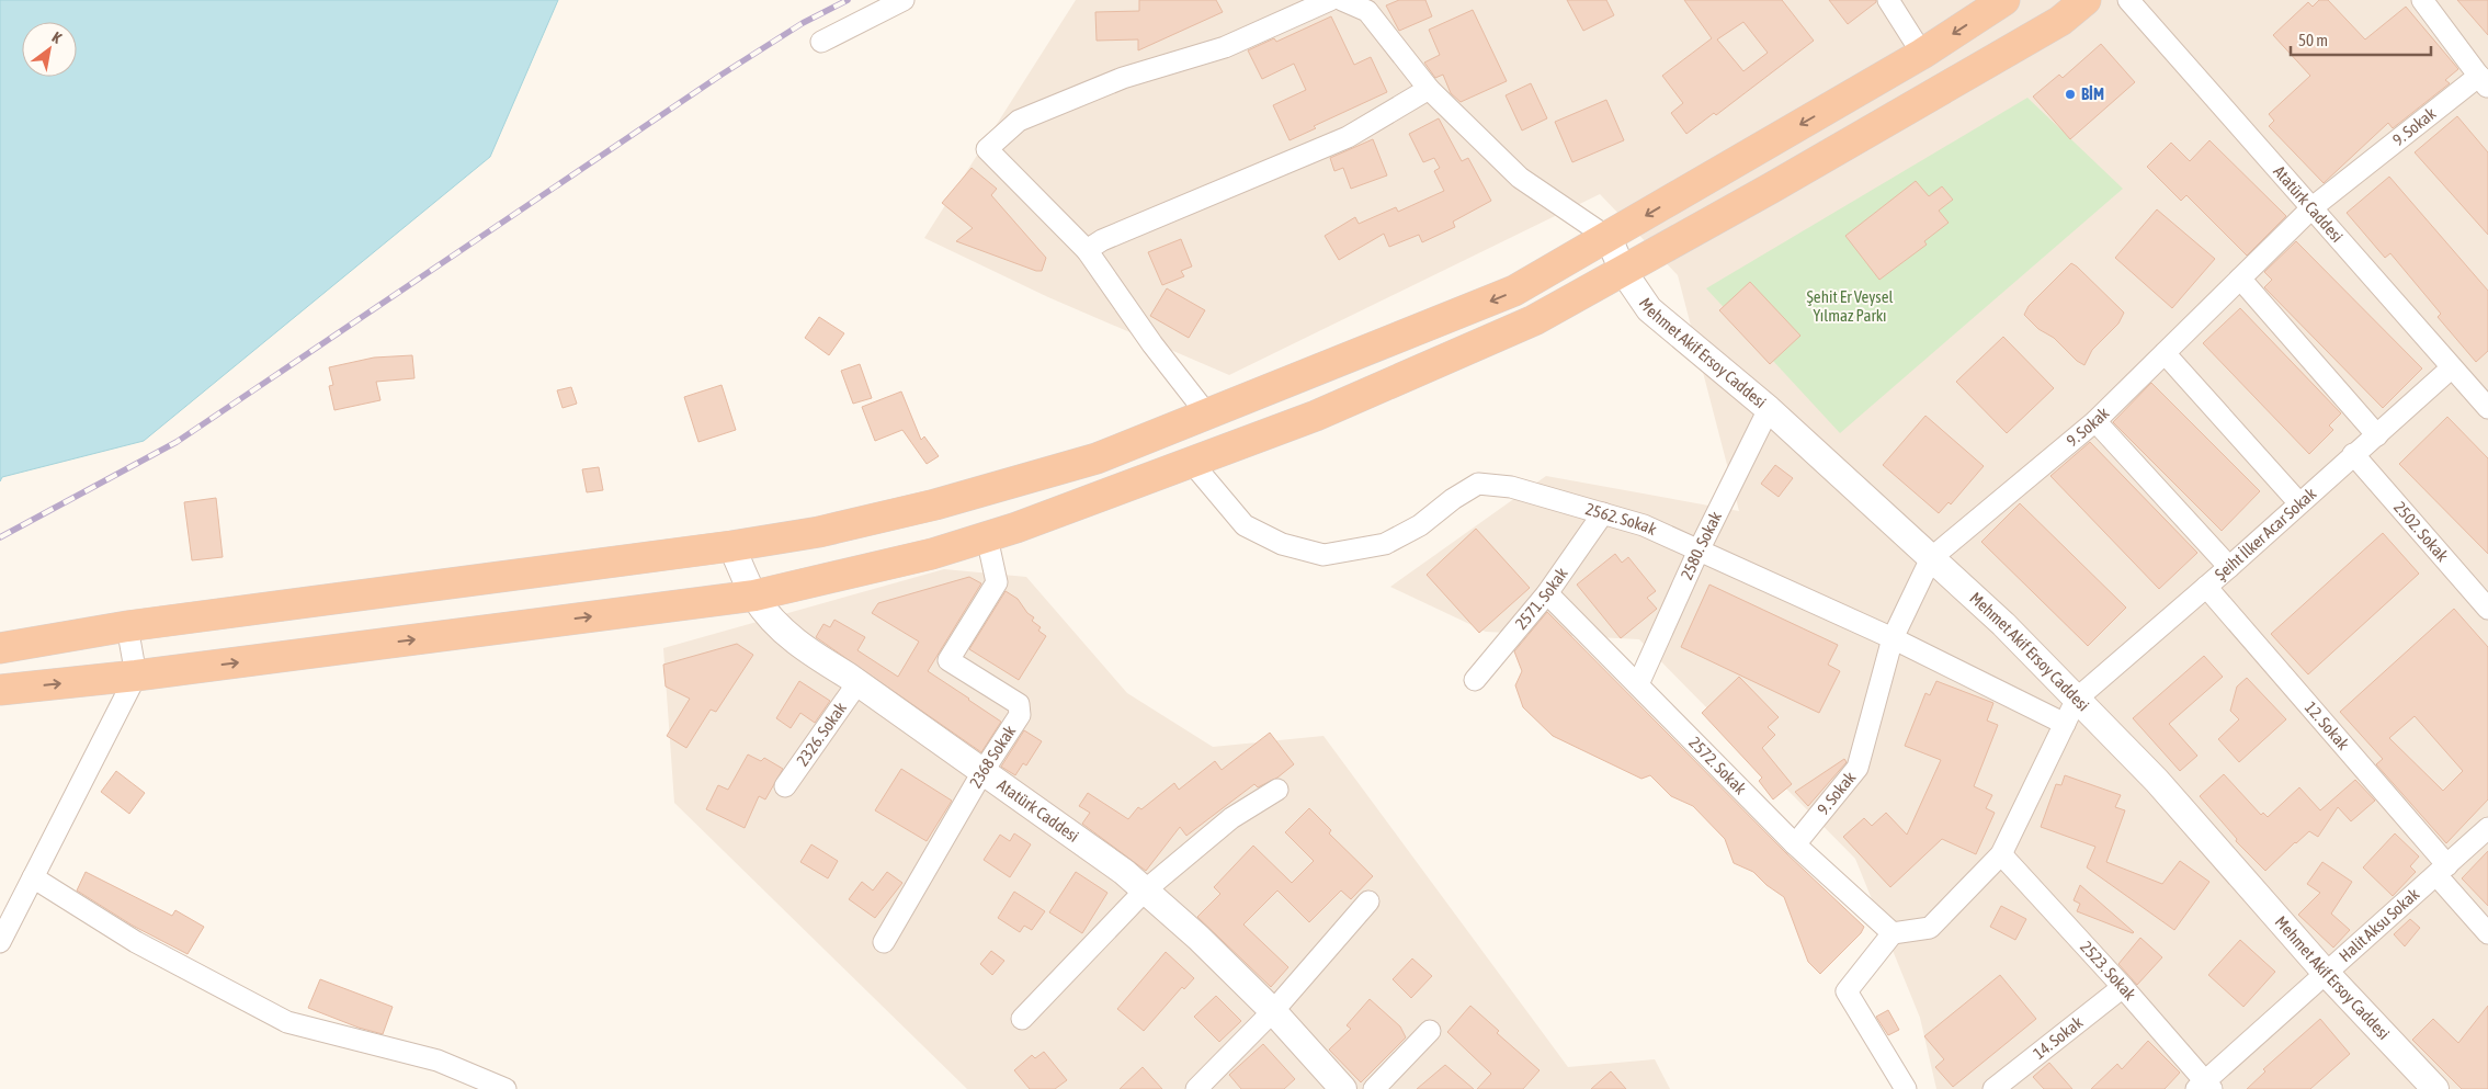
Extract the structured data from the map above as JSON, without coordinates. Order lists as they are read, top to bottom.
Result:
{
  "streets": {
    "street": [
      "9. Sokak",
      "Atatürk Caddesi",
      "Mehmet Akif Ersoy Caddesi",
      "2562. Sokak",
      "2502. Sokak",
      "Şeiht İlker Acar Sokak",
      "2580. Sokak",
      "2571. Sokak",
      "12. Sokak",
      "2326. Sokak",
      "2368 Sokak",
      "2572. Sokak",
      "Halit Aksu Sokak",
      "2523. Sokak",
      "14. Sokak"
    ]
  },
  "crossings": [
    ["9. Sokak", "Atatürk Caddesi"],
    ["9. Sokak", "Mehmet Akif Ersoy Caddesi"],
    ["9. Sokak", "2562. Sokak"],
    ["9. Sokak", "2572. Sokak"],
    ["Atatürk Caddesi", "Şeiht İlker Acar Sokak"],
    ["Atatürk Caddesi", "2326. Sokak"],
    ["Atatürk Caddesi", "2368 Sokak"],
    ["Mehmet Akif Ersoy Caddesi", "Şeiht İlker Acar Sokak"],
    ["Mehmet Akif Ersoy Caddesi", "2580. Sokak"],
    ["Mehmet Akif Ersoy Caddesi", "Halit Aksu Sokak"],
    ["2562. Sokak", "2580. Sokak"],
    ["2562. Sokak", "2571. Sokak"],
    ["2502. Sokak", "Şeiht İlker Acar Sokak"],
    ["Şeiht İlker Acar Sokak", "12. Sokak"],
    ["2580. Sokak", "2572. Sokak"],
    ["2571. Sokak", "2572. Sokak"],
    ["12. Sokak", "Halit Aksu Sokak"],
    ["Halit Aksu Sokak", "2523. Sokak"],
    ["2523. Sokak", "14. Sokak"]
  ],
  "parks": ["Şehit Er Veysel Yılmaz Parkı"],
  "places": ["BİM"],
  "scale_bar": "50 m",
  "north": "top right"
}
